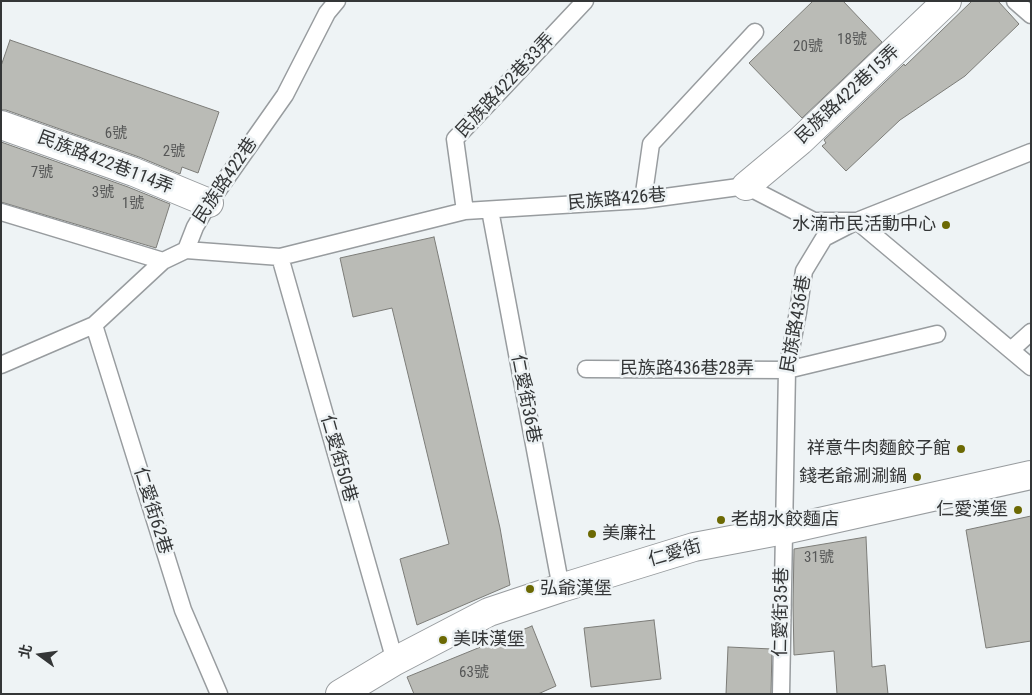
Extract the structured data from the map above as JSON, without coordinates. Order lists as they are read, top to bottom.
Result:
{
  "streets": {
    "street": ["民族路422巷15弄", "民族路422巷114弄", "仁愛街"],
    "lane": [
      "民族路422巷33弄",
      "民族路422巷",
      "民族路426巷",
      "民族路436巷",
      "民族路436巷28弄",
      "仁愛街36巷",
      "仁愛街50巷",
      "仁愛街62巷",
      "仁愛街35巷"
    ]
  },
  "crossings": [
    ["民族路422巷33弄", "民族路426巷"],
    ["民族路422巷15弄", "民族路426巷"],
    ["民族路422巷114弄", "民族路422巷"],
    ["民族路422巷", "民族路426巷"],
    ["民族路426巷", "仁愛街36巷"],
    ["民族路426巷", "仁愛街50巷"],
    ["民族路436巷", "民族路436巷28弄"],
    ["民族路436巷", "仁愛街"],
    ["民族路436巷", "仁愛街35巷"],
    ["仁愛街36巷", "仁愛街"],
    ["仁愛街50巷", "仁愛街"],
    ["仁愛街", "仁愛街35巷"]
  ],
  "places": [
    "水湳市民活動中心",
    "祥意牛肉麵餃子館",
    "錢老爺涮涮鍋",
    "仁愛漢堡",
    "老胡水餃麵店",
    "美廉社",
    "弘爺漢堡",
    "美味漢堡"
  ],
  "house_numbers": [
    "18號",
    "20號",
    "6號",
    "2號",
    "7號",
    "3號",
    "1號",
    "31號",
    "63號"
  ],
  "north": "left"
}
